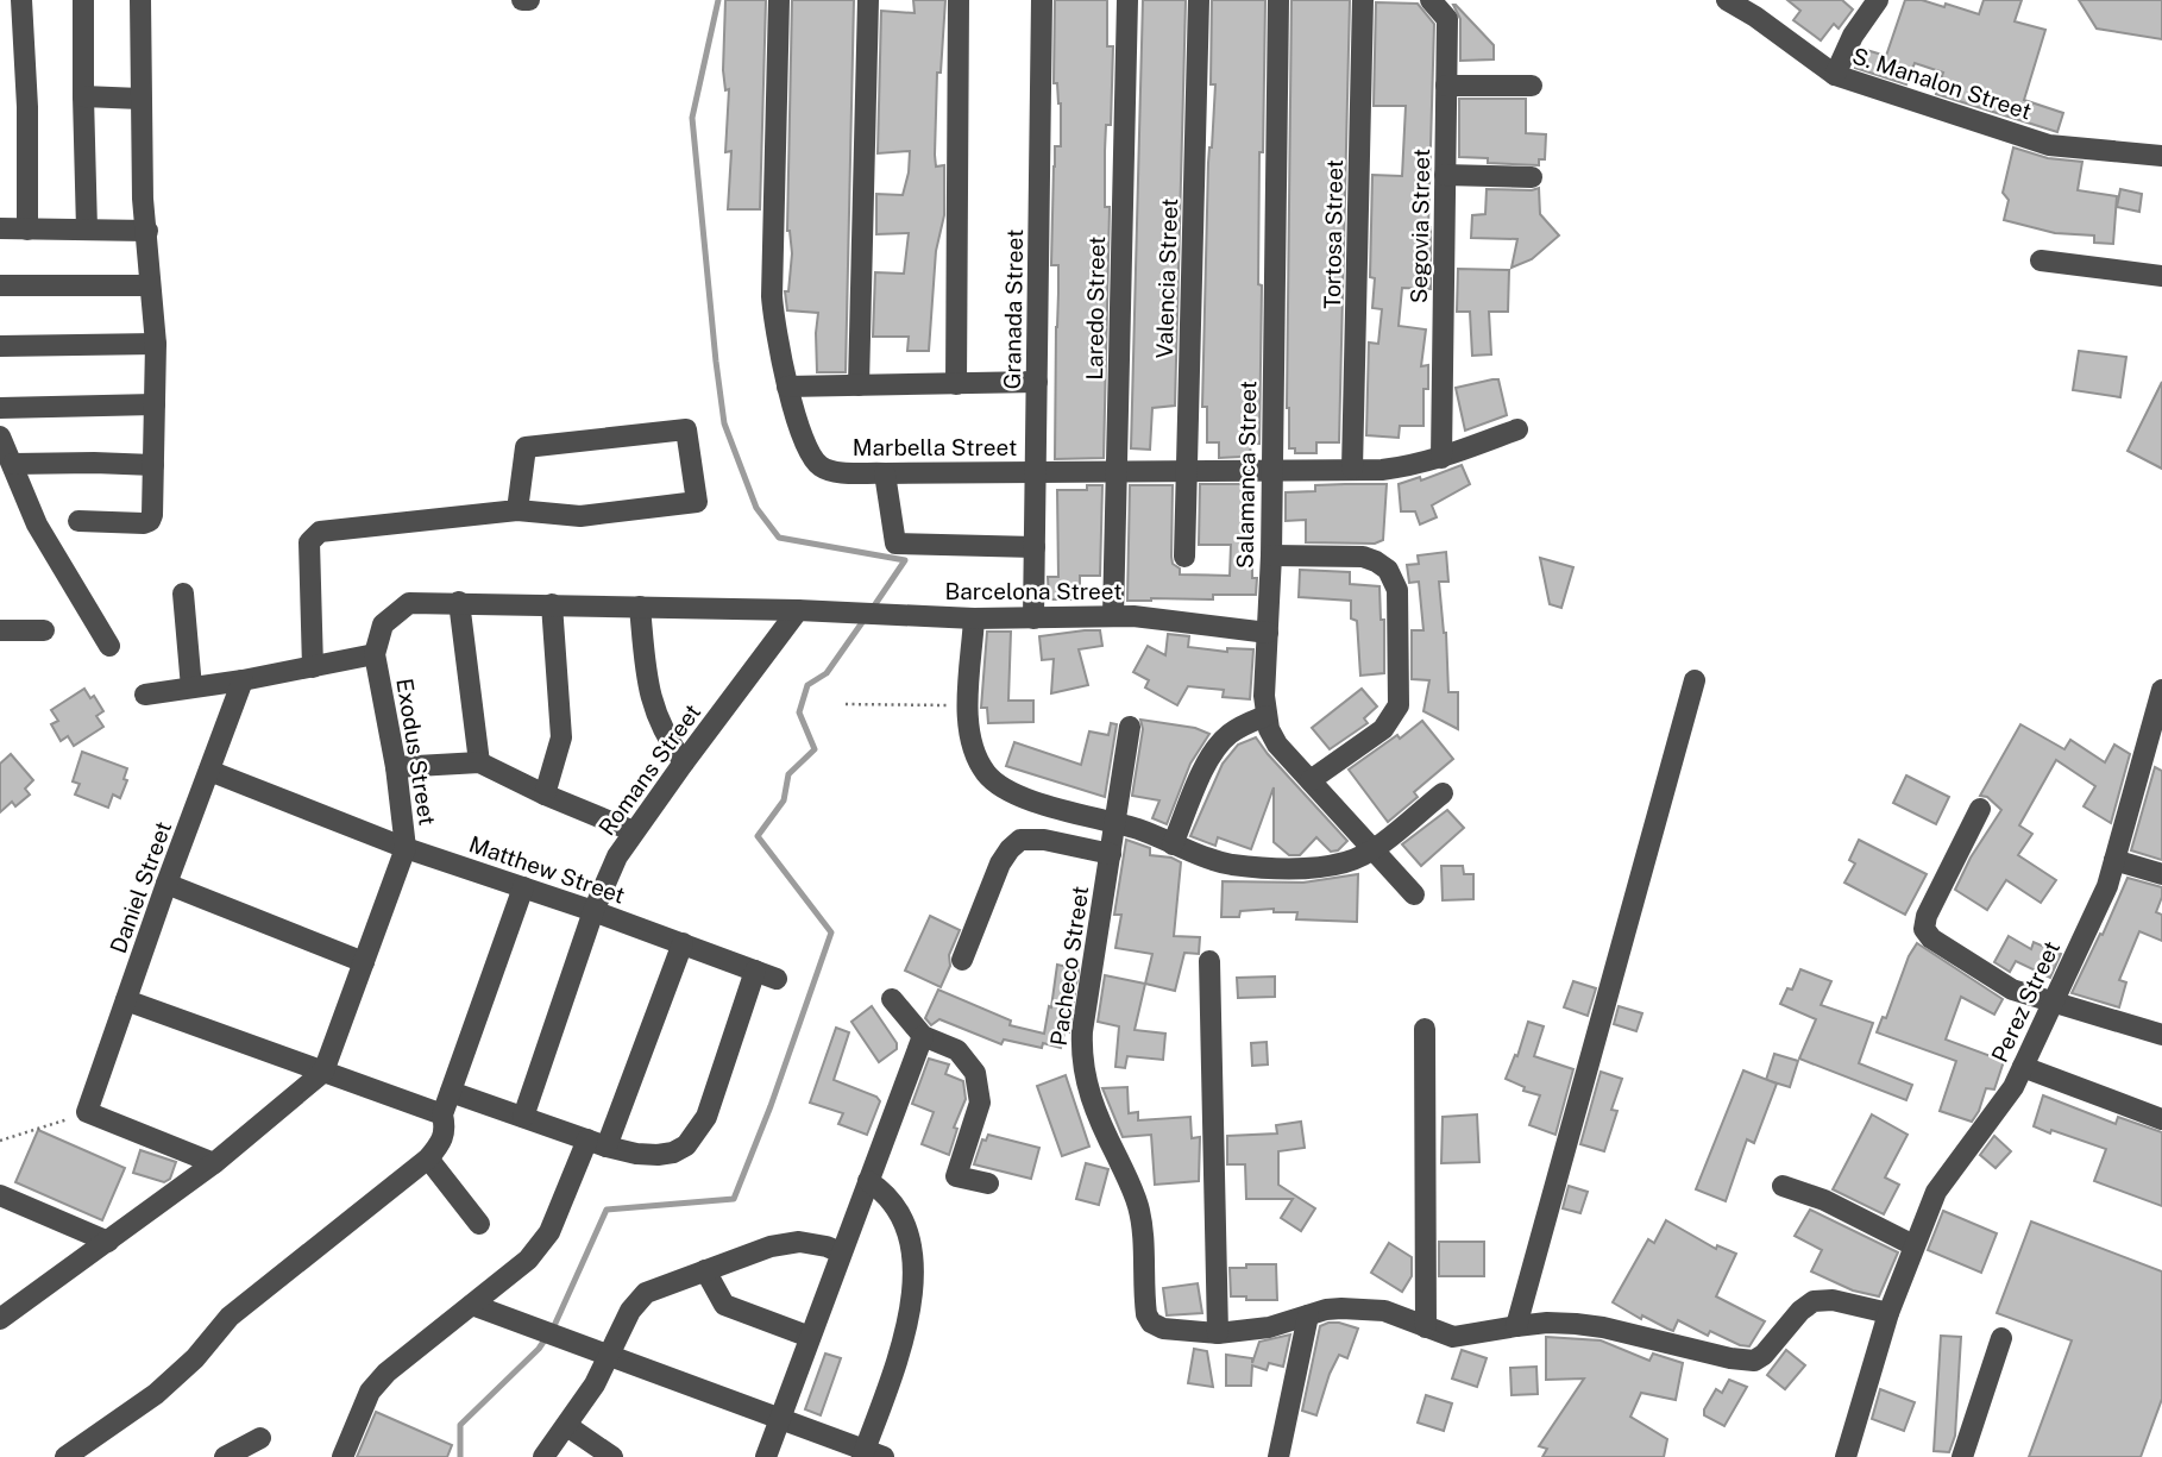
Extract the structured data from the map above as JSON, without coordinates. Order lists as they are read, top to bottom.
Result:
{
  "streets": {
    "street": [
      "S. Manalon Street",
      "Segovia Street",
      "Tortosa Street",
      "Valencia Street",
      "Laredo Street",
      "Granada Street",
      "Marbella Street",
      "Salamanca Street",
      "Barcelona Street",
      "Exodus Street",
      "Romans Street",
      "Matthew Street",
      "Daniel Street",
      "Pacheco Street",
      "Perez Street"
    ]
  },
  "crossings": [
    ["Segovia Street", "Marbella Street"],
    ["Tortosa Street", "Marbella Street"],
    ["Valencia Street", "Marbella Street"],
    ["Laredo Street", "Marbella Street"],
    ["Laredo Street", "Barcelona Street"],
    ["Granada Street", "Marbella Street"],
    ["Granada Street", "Barcelona Street"],
    ["Marbella Street", "Salamanca Street"],
    ["Salamanca Street", "Barcelona Street"],
    ["Barcelona Street", "Exodus Street"],
    ["Barcelona Street", "Romans Street"],
    ["Exodus Street", "Romans Street"],
    ["Exodus Street", "Matthew Street"],
    ["Romans Street", "Matthew Street"],
    ["Matthew Street", "Daniel Street"],
    ["Pacheco Street", "Perez Street"]
  ]
}
